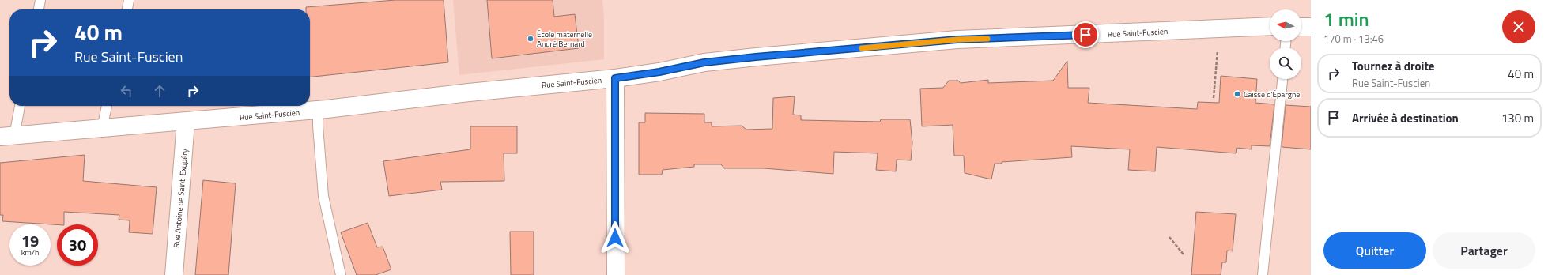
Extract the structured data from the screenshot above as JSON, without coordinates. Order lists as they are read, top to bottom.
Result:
{
  "streets": {
    "main road": ["Rue Saint-Fuscien", "Rue Antoine de Saint-Exupéry"]
  },
  "crossings": [
    ["Rue Saint-Fuscien", "Rue Antoine de Saint-Exupéry"]
  ],
  "places": ["École maternelle André Bernard", "Caisse d'Épargne"],
  "north": "left",
  "page": {
    "heading": ["1 min", "170 m · 13:46"],
    "turn": ["40 m", "Rue Saint-Fuscien"],
    "list": [
      {
        "name": "Tournez à droite",
        "note": "Rue Saint-Fuscien",
        "value": "40 m"
      },
      {
        "name": "Arrivée à destination",
        "value": "130 m"
      }
    ],
    "speed": "19 km/h",
    "limit": "30",
    "buttons": ["Quitter", "Partager"]
  }
}
